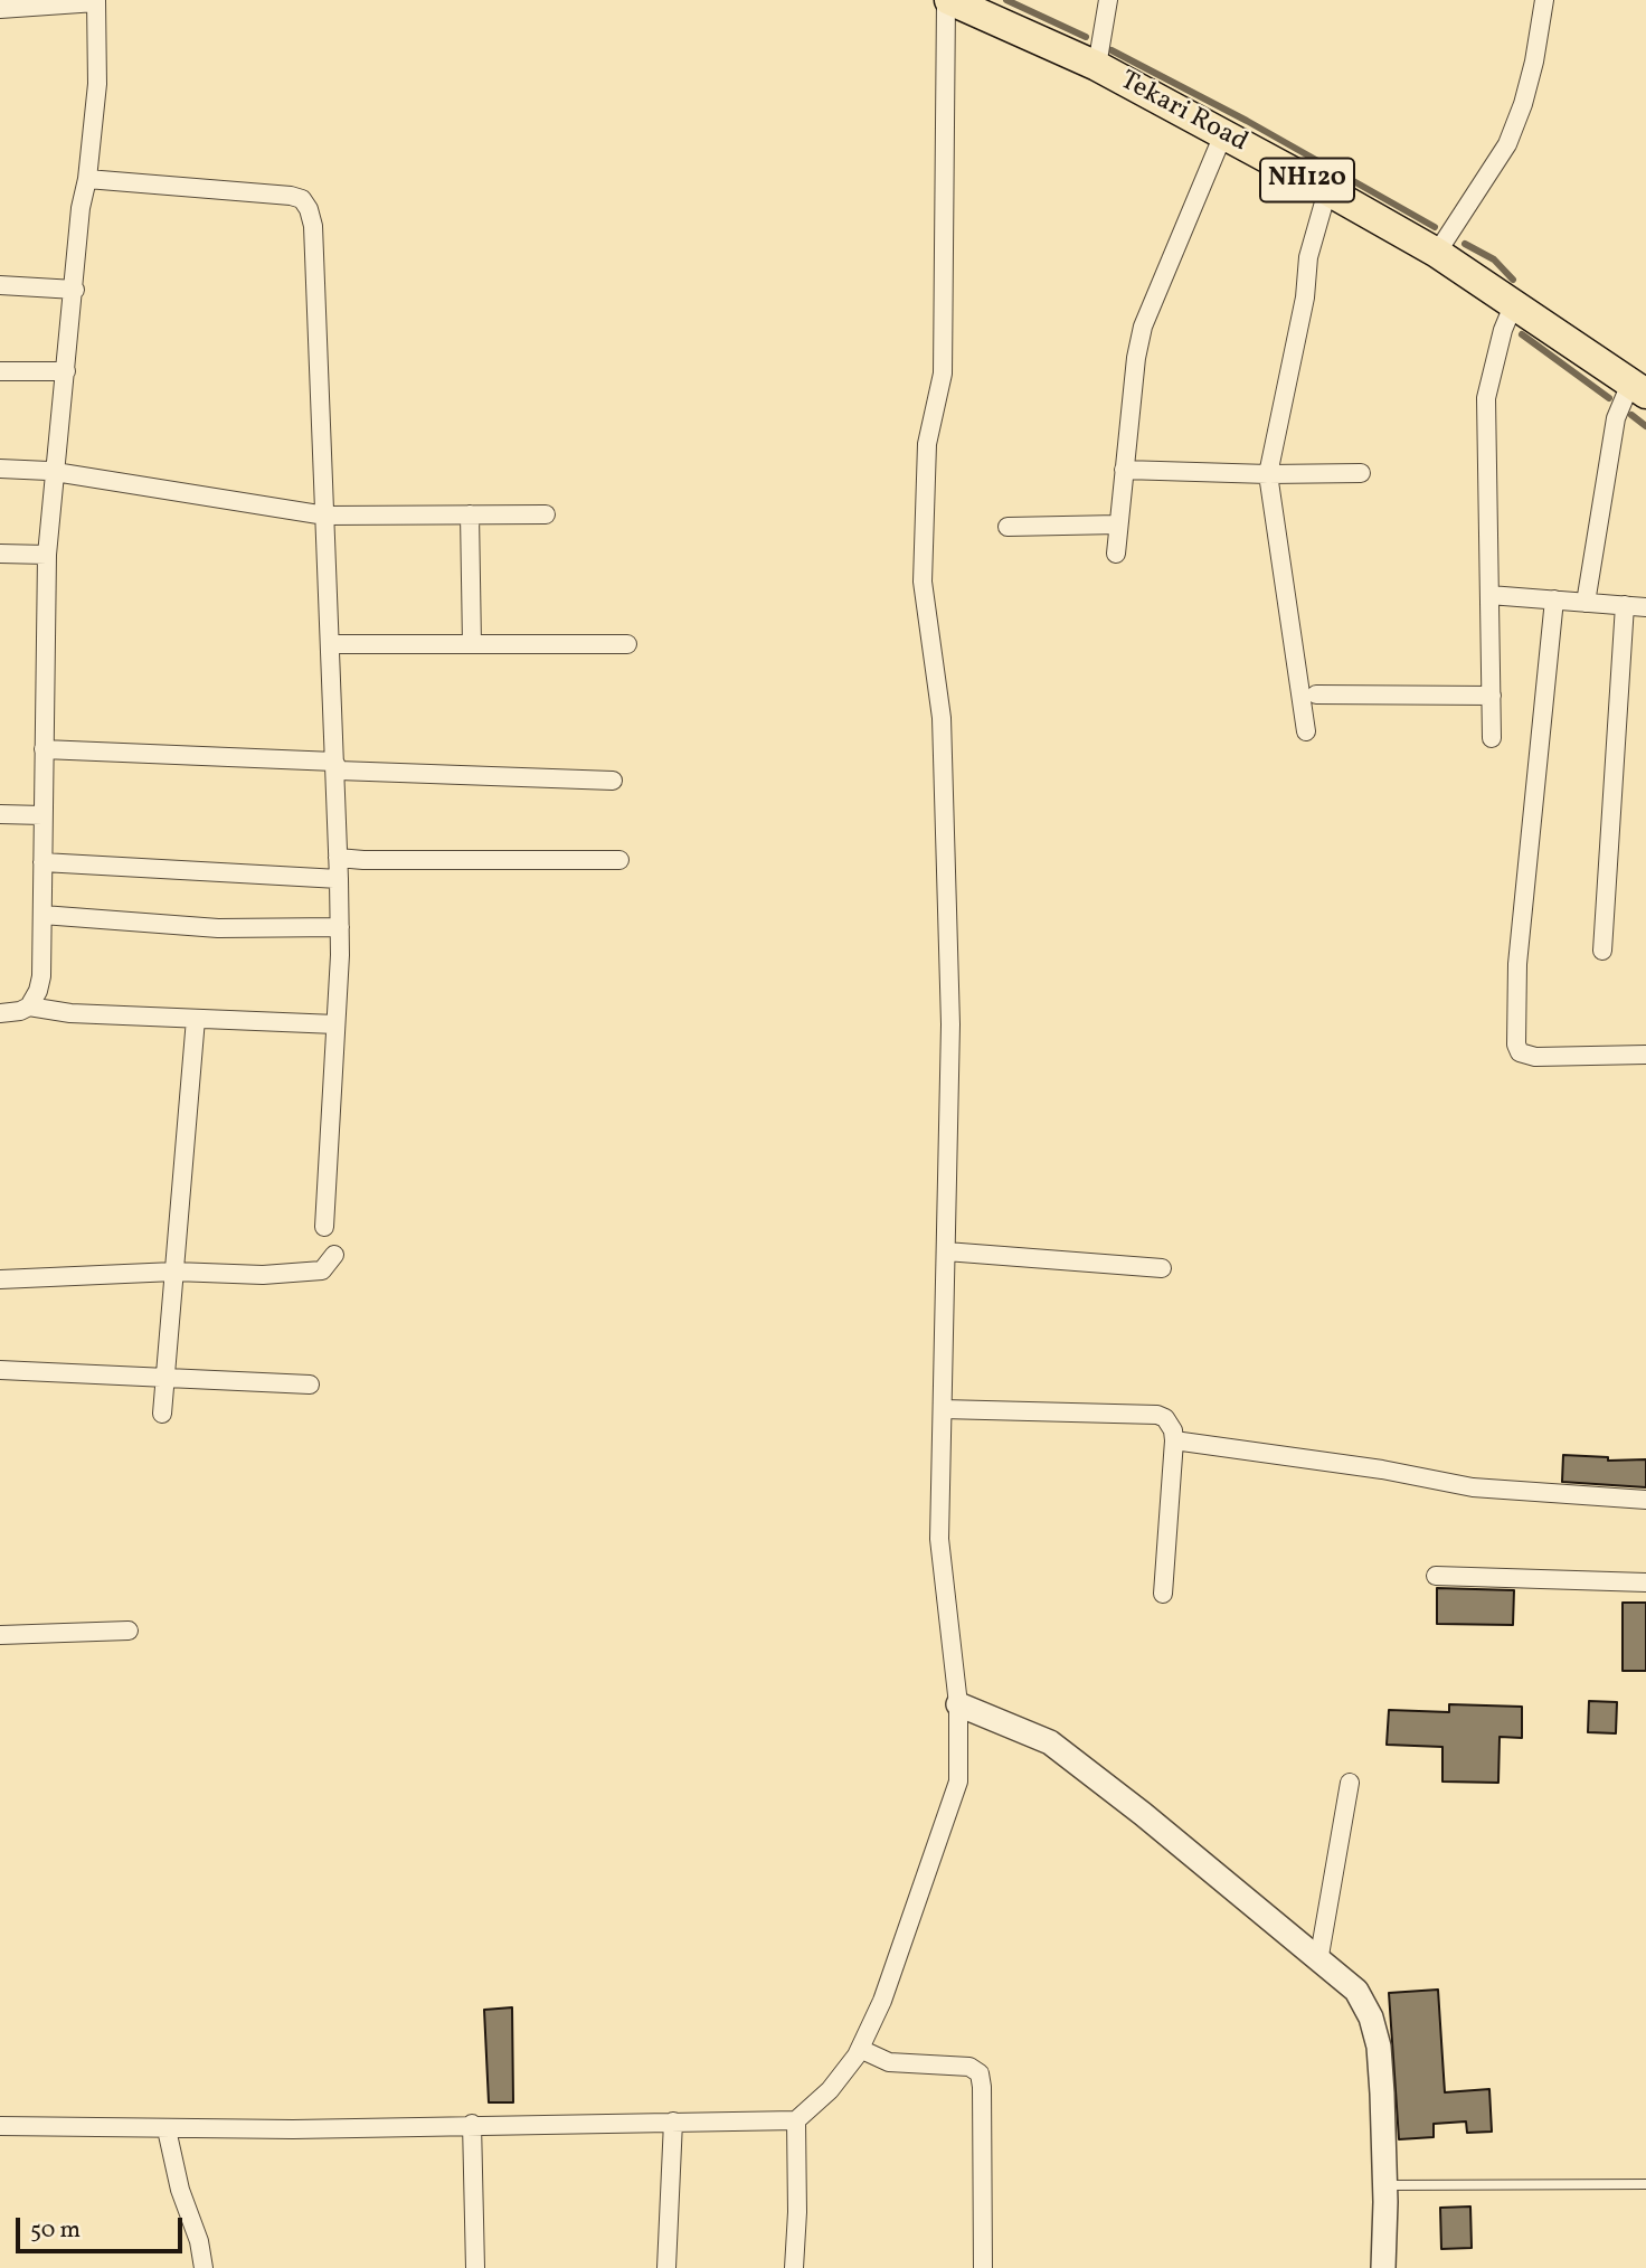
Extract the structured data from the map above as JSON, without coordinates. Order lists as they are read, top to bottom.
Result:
{
  "streets": {
    "highway": ["Tekari Road", "NH120"]
  },
  "scale_bar": "50 m"
}
